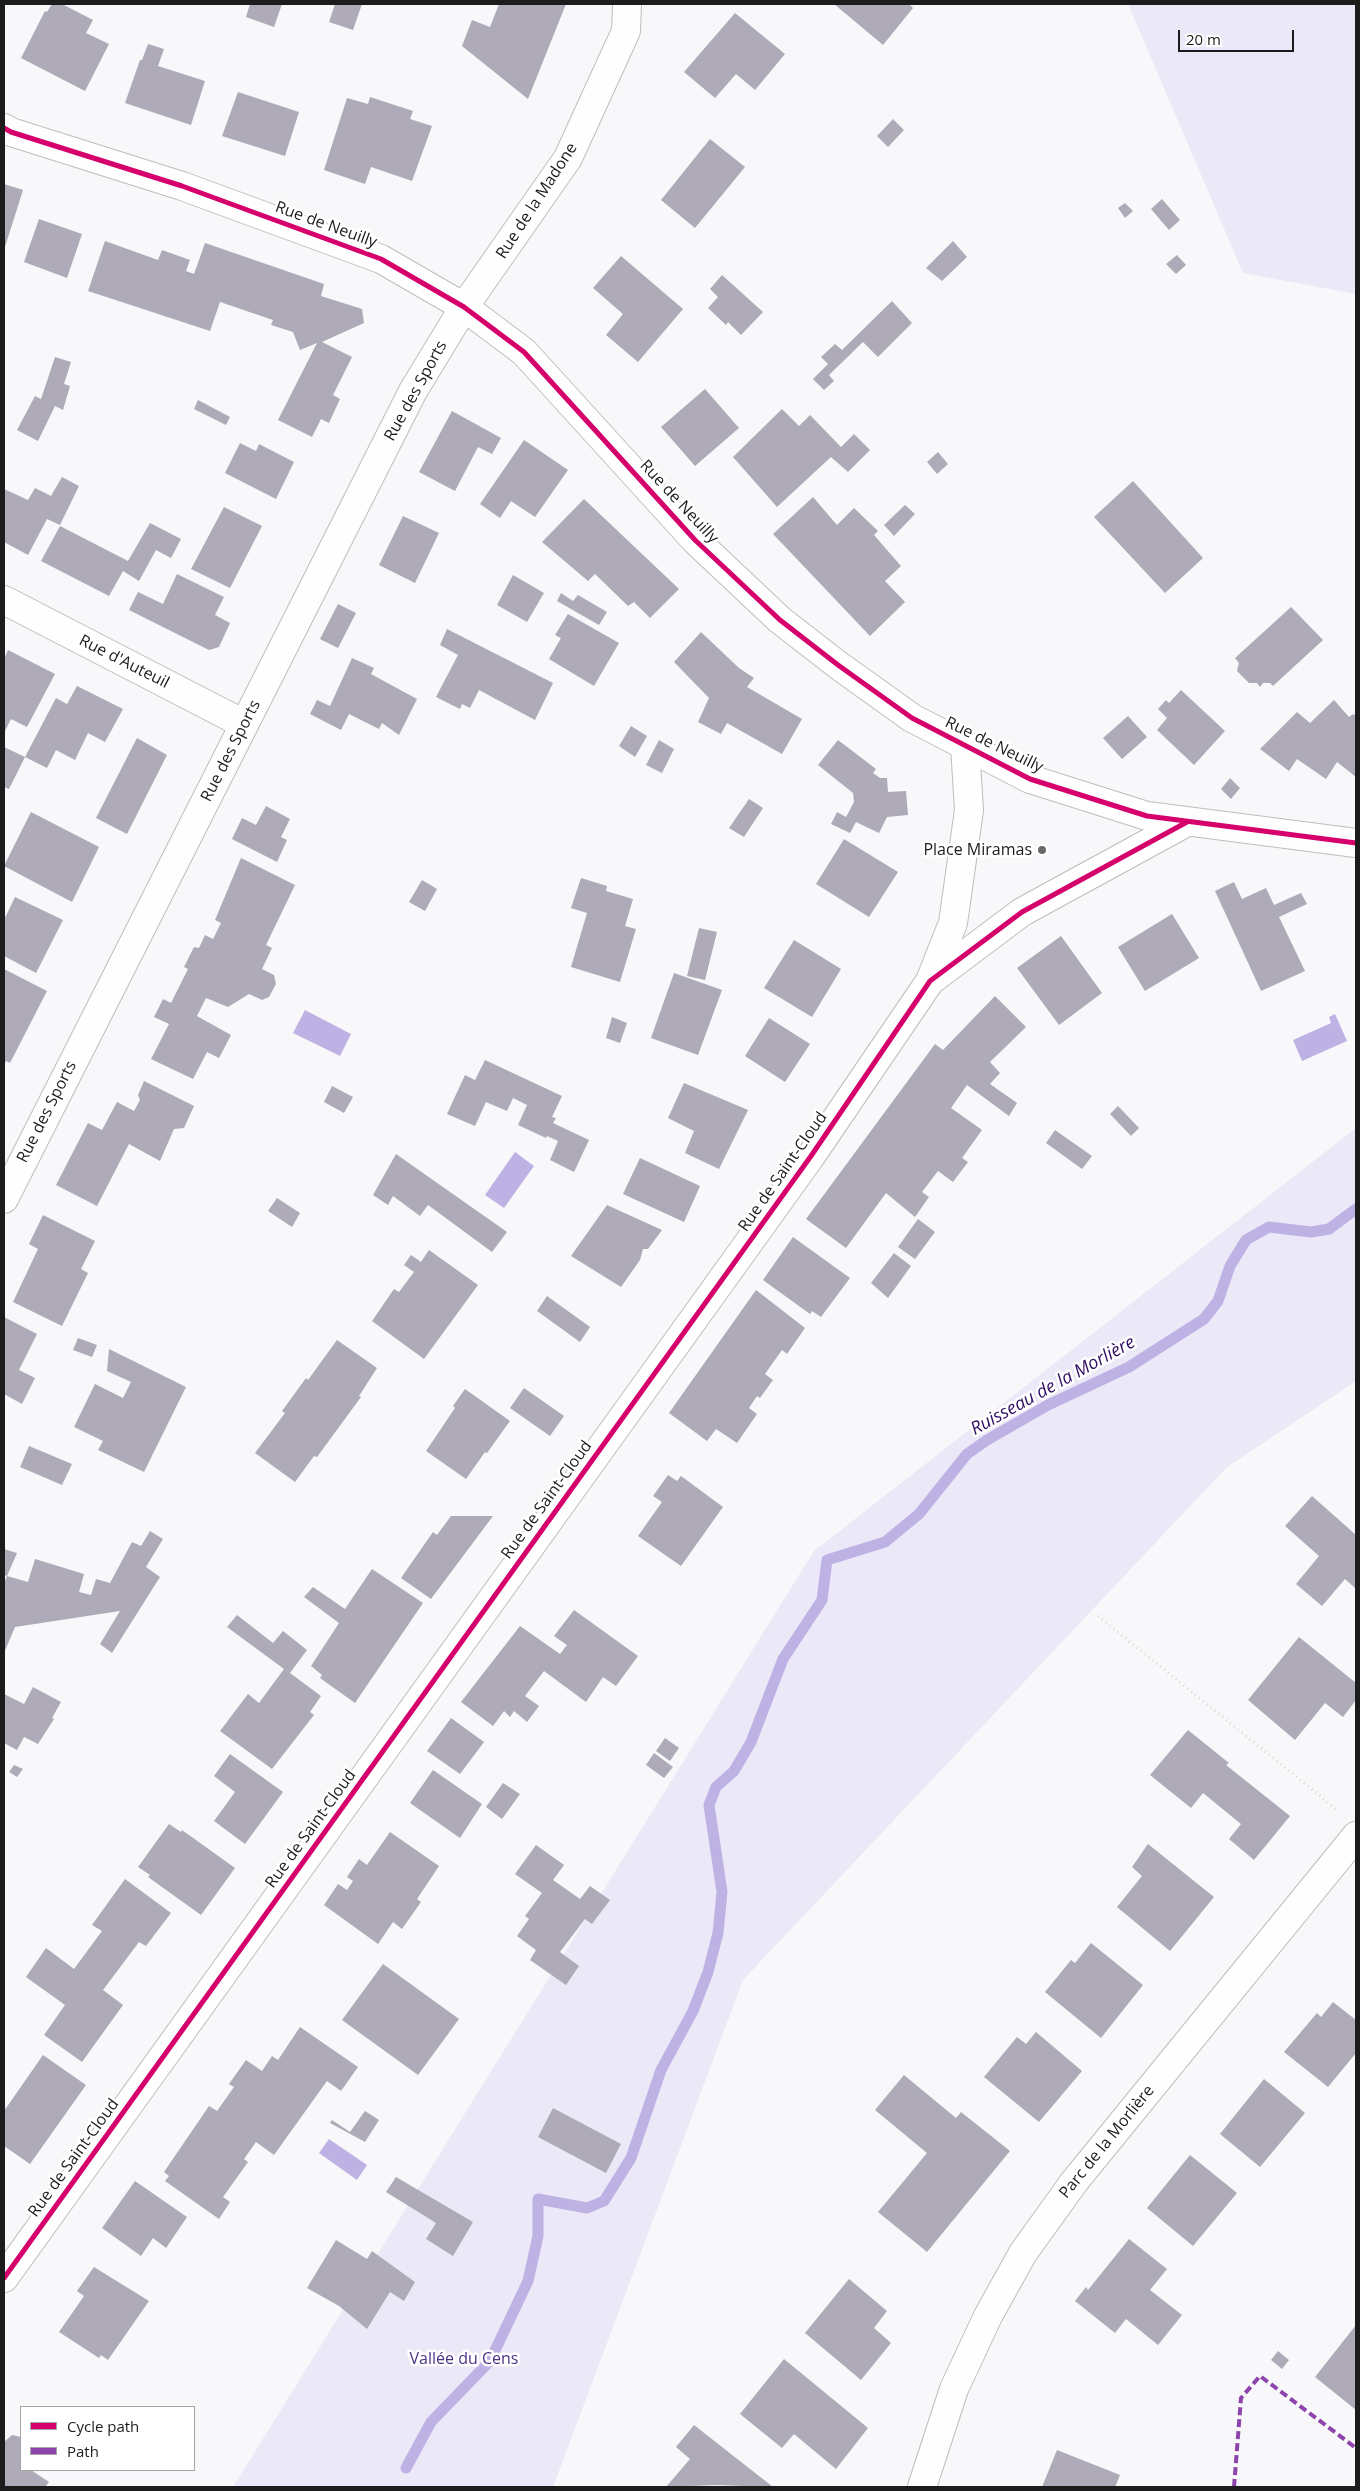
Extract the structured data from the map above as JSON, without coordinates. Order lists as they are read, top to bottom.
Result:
{
  "streets": {
    "street": [
      "Rue de la Madone",
      "Rue de Neuilly",
      "Rue des Sports",
      "Rue d'Auteuil",
      "Rue de Saint-Cloud",
      "Parc de la Morlière"
    ]
  },
  "crossings": [
    ["Rue de la Madone", "Rue de Neuilly"],
    ["Rue de la Madone", "Rue des Sports"],
    ["Rue de Neuilly", "Rue des Sports"],
    ["Rue de Neuilly", "Rue de Saint-Cloud"],
    ["Rue des Sports", "Rue d'Auteuil"]
  ],
  "water": ["Ruisseau de la Morlière"],
  "parks": ["Vallée du Cens"],
  "places": ["Place Miramas"],
  "legend": ["Cycle path", "Path"],
  "scale_bar": "20 m"
}
